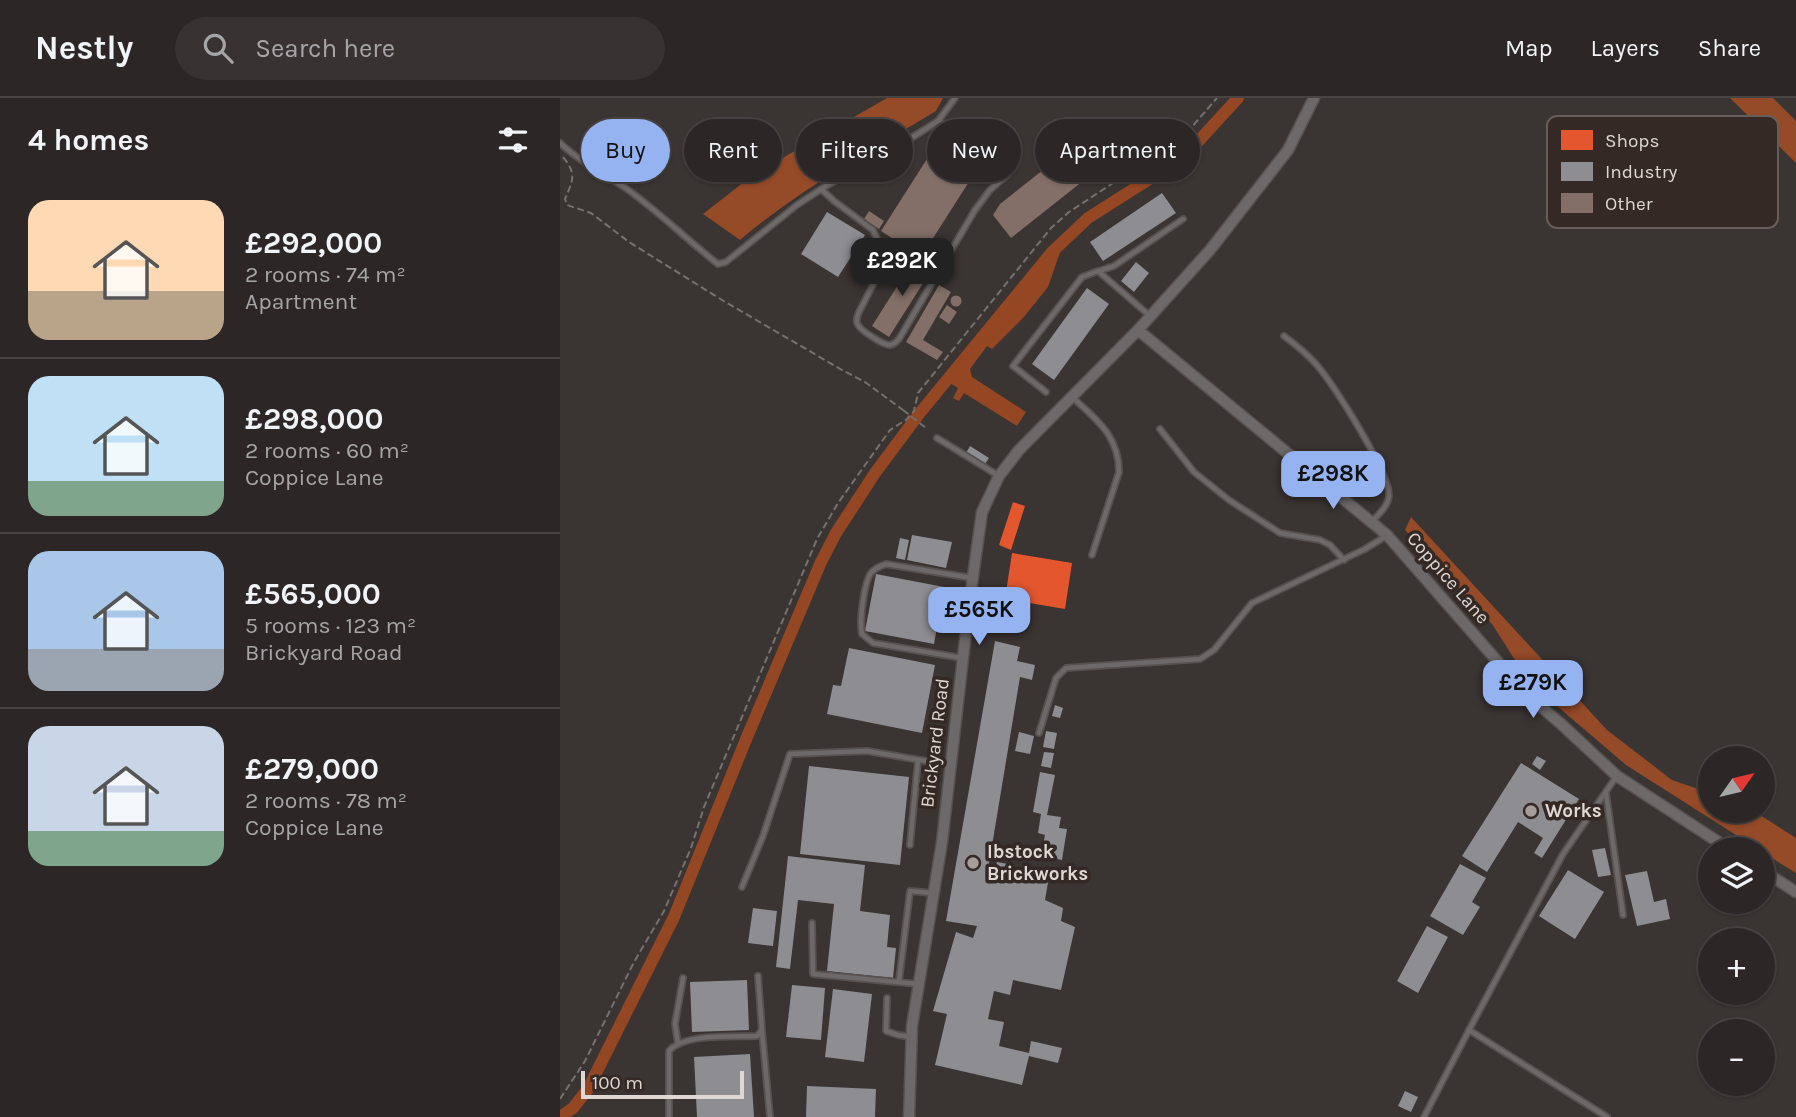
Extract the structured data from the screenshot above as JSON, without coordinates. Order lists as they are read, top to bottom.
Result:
{
  "streets": {
    "street": ["Coppice Lane", "Brickyard Road"]
  },
  "crossings": [
    ["Coppice Lane", "Brickyard Road"]
  ],
  "places": ["Works", "Ibstock Brickworks"],
  "legend": ["Shops", "Industry", "Other"],
  "scale_bar": "100 m",
  "north": "top right",
  "page": {
    "header": "Nestly",
    "search": "Search here",
    "nav": ["Map", "Layers", "Share"],
    "heading": "4 homes",
    "chip": [
      "Buy",
      "Rent",
      "Filters",
      "New",
      "Apartment"
    ],
    "list": [
      {
        "name": "£292,000",
        "note": "2 rooms · 74 m² · Apartment"
      },
      {
        "name": "£298,000",
        "note": "2 rooms · 60 m² · Coppice Lane"
      },
      {
        "name": "£565,000",
        "note": "5 rooms · 123 m² · Brickyard Road"
      },
      {
        "name": "£279,000",
        "note": "2 rooms · 78 m² · Coppice Lane"
      }
    ],
    "price": [
      "£292K",
      "£298K",
      "£565K",
      "£279K"
    ],
    "map_buttons": ["+", "−"],
    "scale": "100 m"
  }
}
